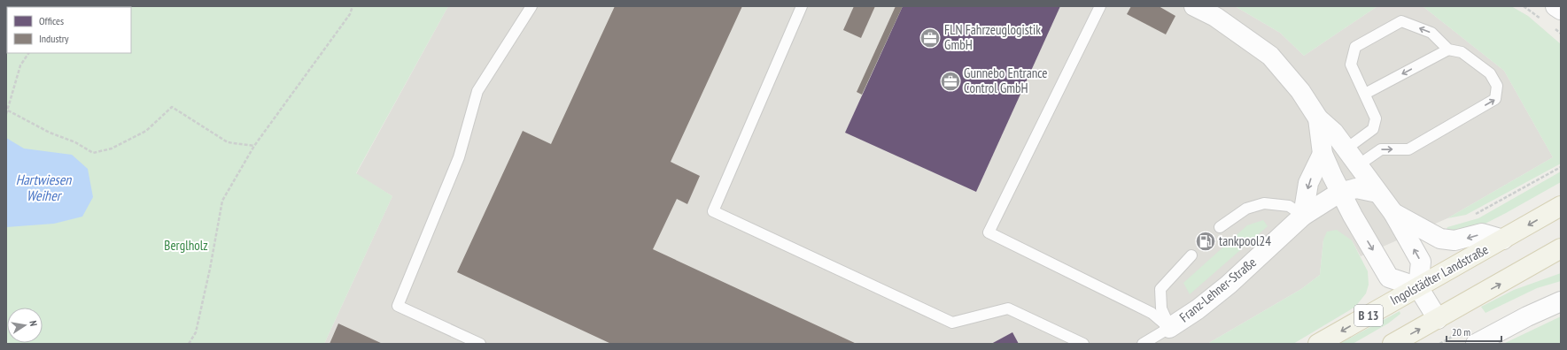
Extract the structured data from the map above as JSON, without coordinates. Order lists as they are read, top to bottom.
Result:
{
  "streets": {
    "main road": ["Ingolstädter Landstraße", "B 13"],
    "street": ["Franz-Lehner-Straße"]
  },
  "water": ["Hartwiesen Weiher"],
  "parks": ["Berglholz"],
  "places": {
    "office": ["FLN Fahrzeuglogistik GmbH", "Gunnebo Entrance Control GmbH"],
    "fuel station": ["tankpool24"]
  },
  "legend": ["Offices", "Industry"],
  "scale_bar": "20 m",
  "north": "right"
}
